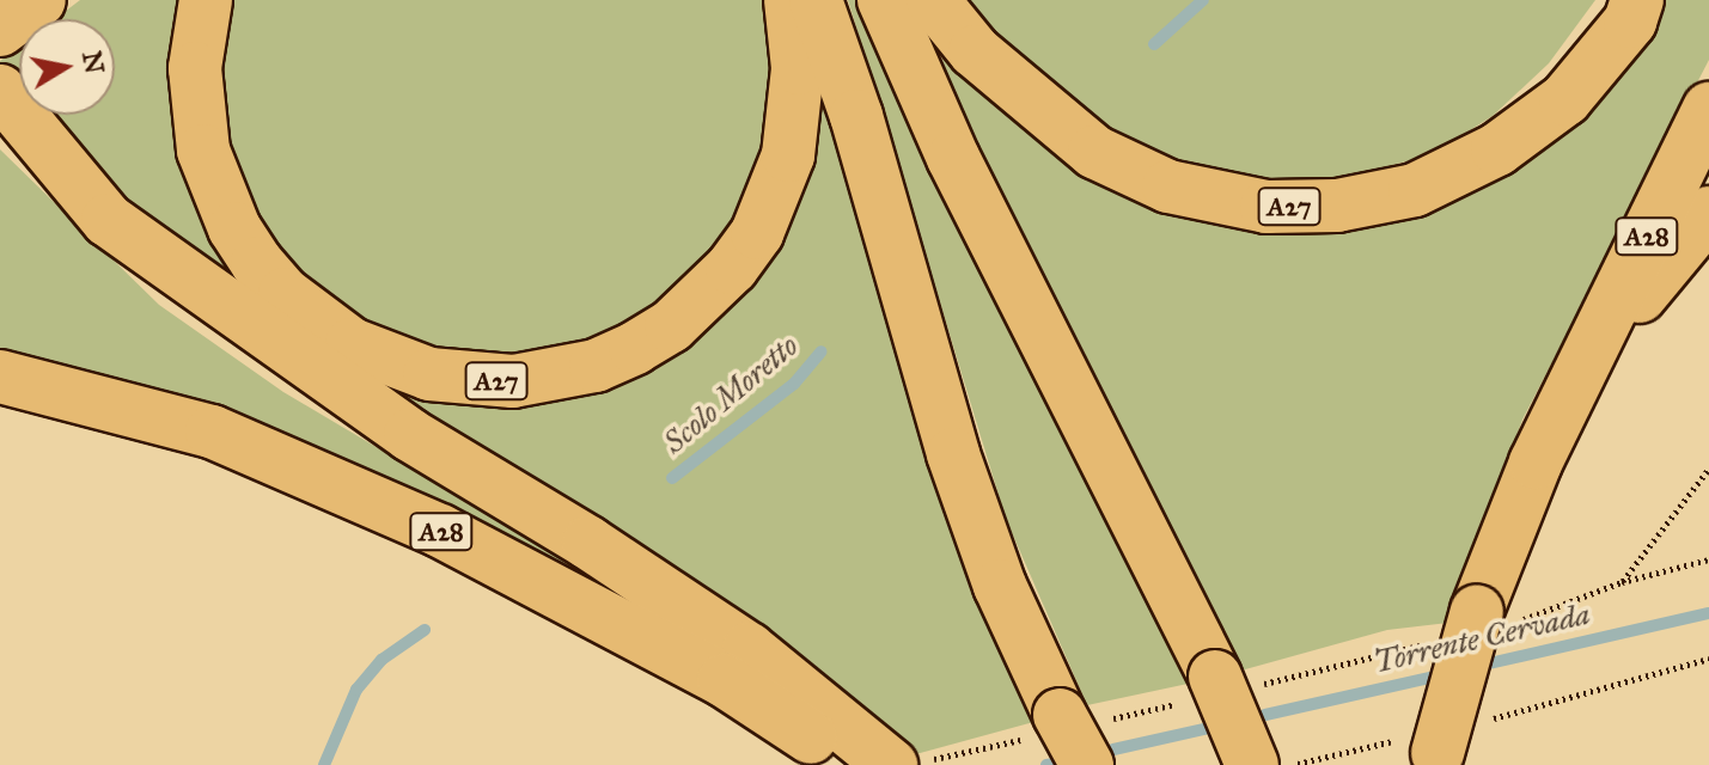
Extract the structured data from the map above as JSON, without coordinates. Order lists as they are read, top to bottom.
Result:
{
  "streets": {
    "highway": ["A27", "A28"]
  },
  "water": ["Scolo Moretto", "Torrente Cervada"],
  "north": "right"
}
